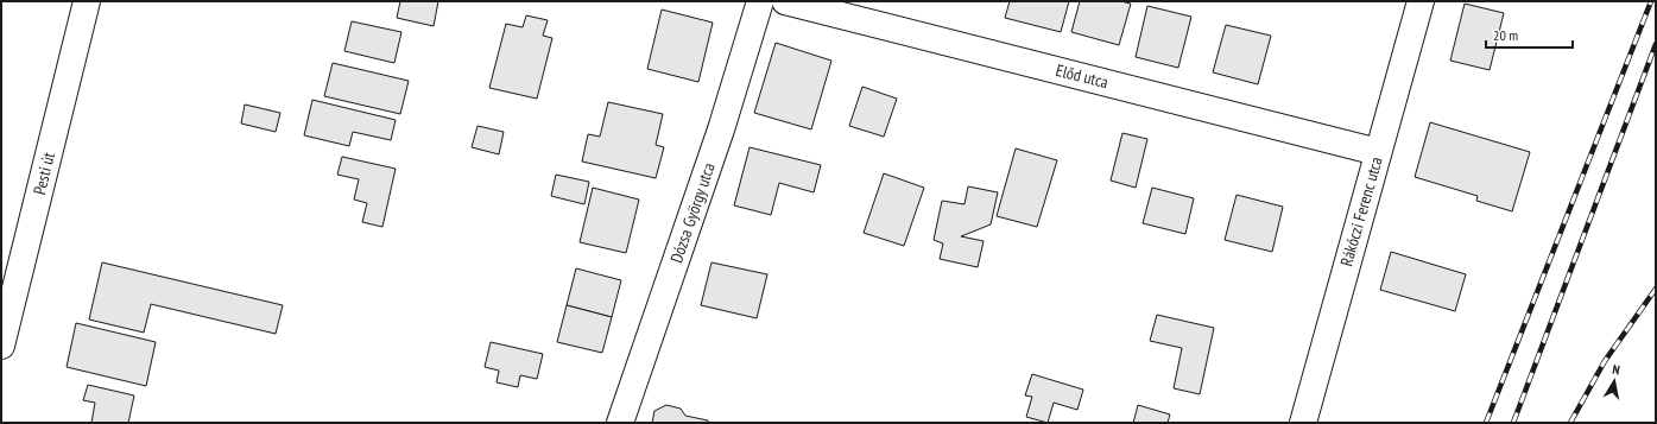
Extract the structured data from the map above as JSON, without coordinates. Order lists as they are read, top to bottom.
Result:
{
  "streets": {
    "street": [
      "Előd utca",
      "Pesti út",
      "Rákóczi Ferenc utca",
      "Dózsa György utca"
    ]
  },
  "crossings": [
    ["Előd utca", "Rákóczi Ferenc utca"]
  ],
  "scale_bar": "20 m",
  "north": "top"
}
